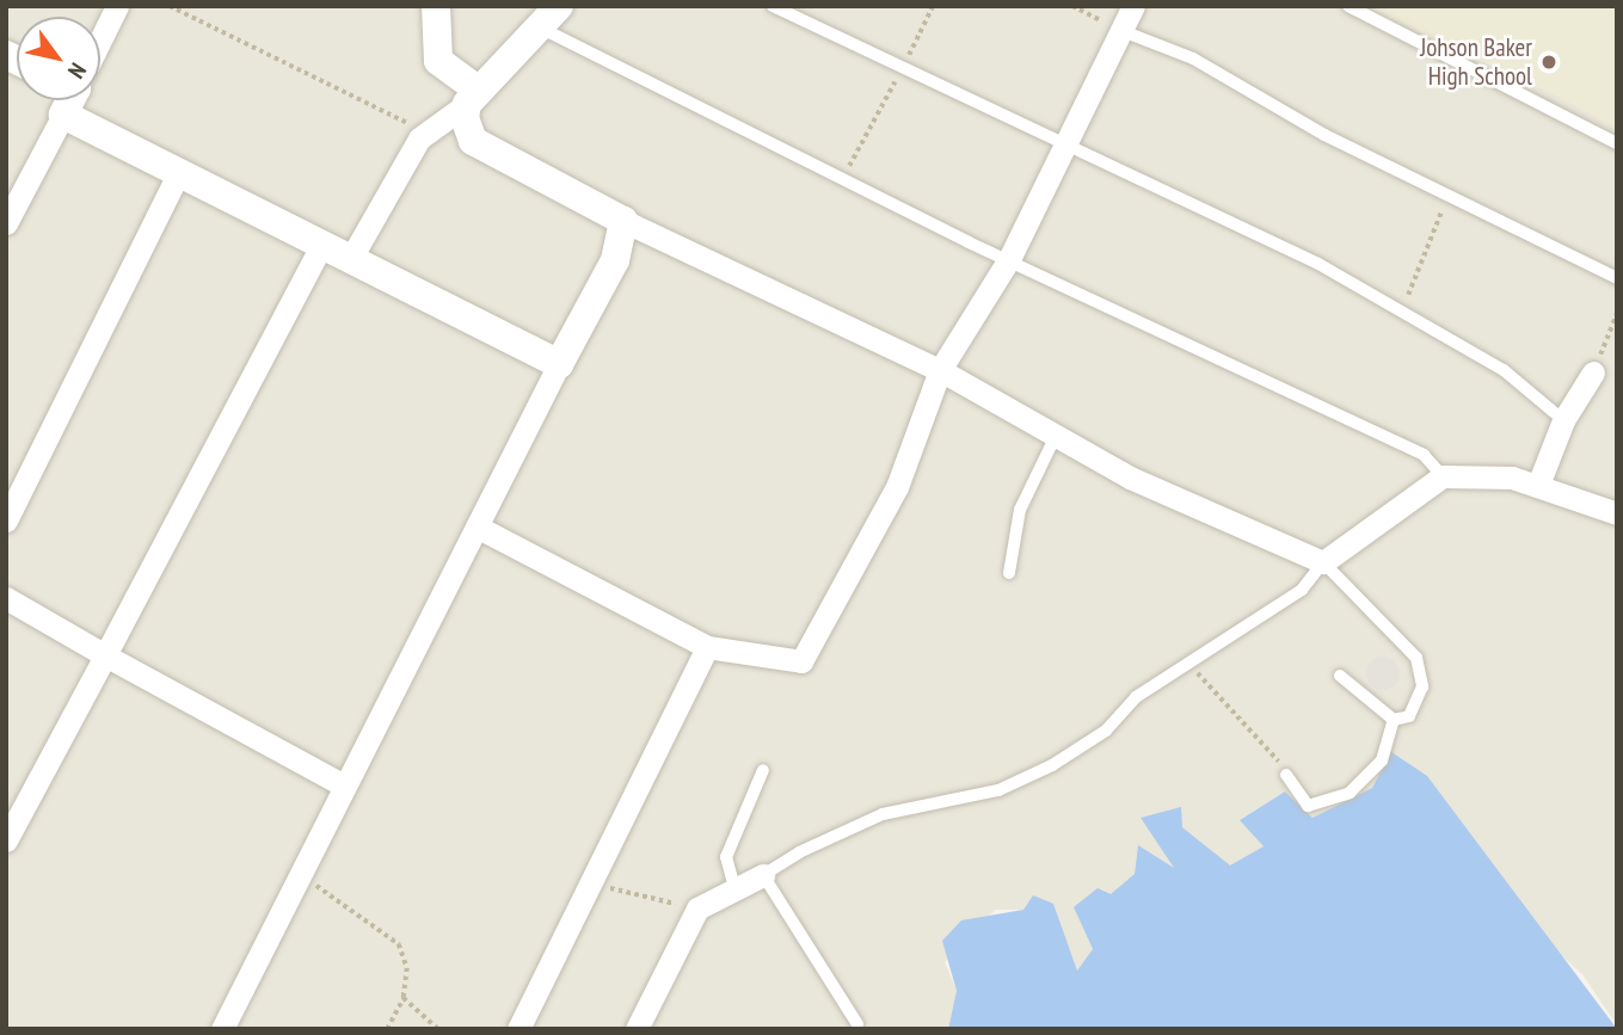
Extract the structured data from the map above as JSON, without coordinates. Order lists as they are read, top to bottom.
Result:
{
  "places": ["Johson Baker High School"],
  "north": "bottom right"
}
